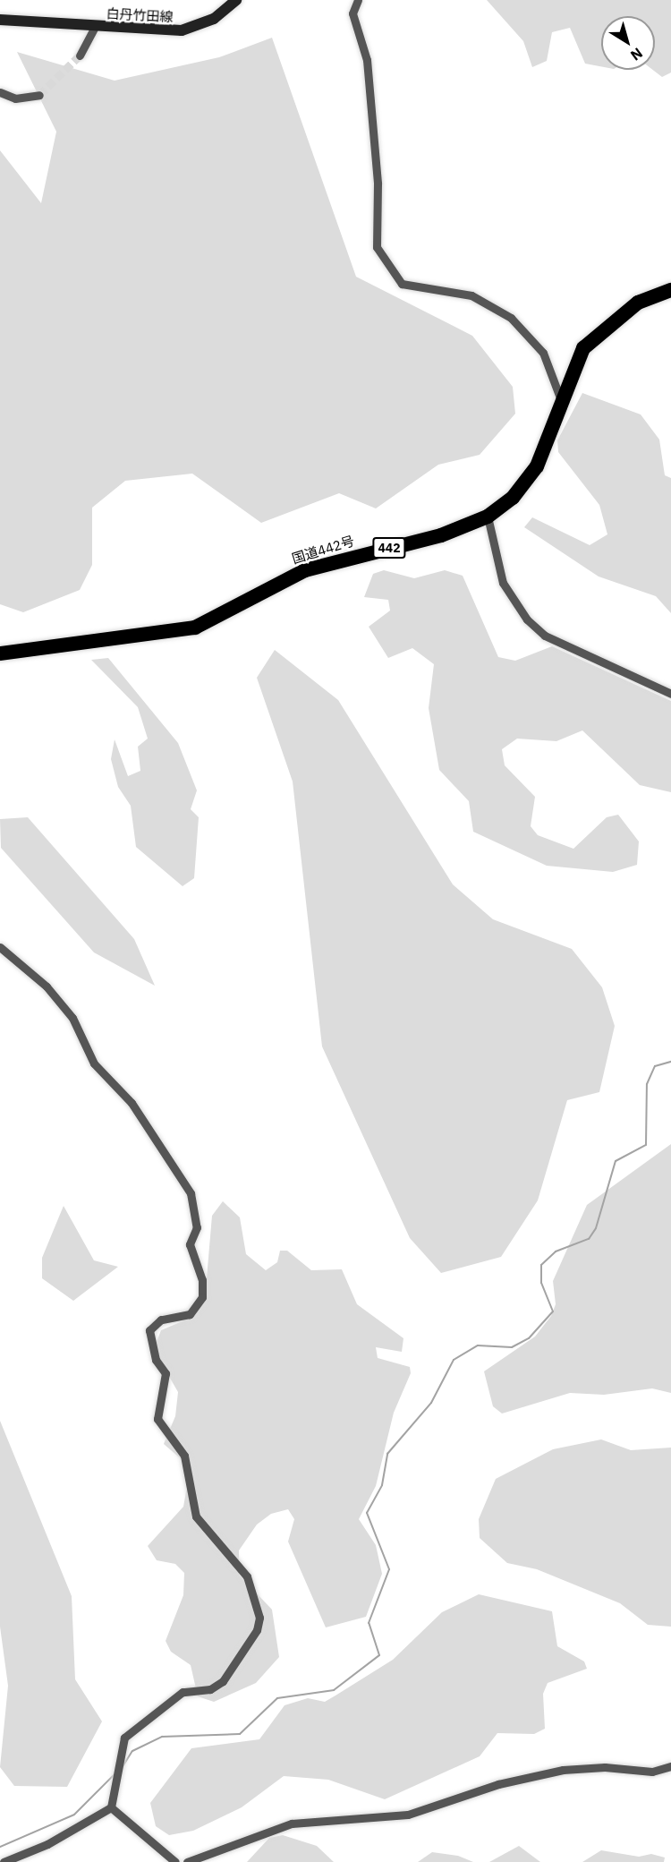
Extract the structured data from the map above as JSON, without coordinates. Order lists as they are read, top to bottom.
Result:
{
  "streets": {
    "highway": ["442", "国道442号"],
    "main road": ["白丹竹田線"]
  },
  "north": "bottom right"
}
